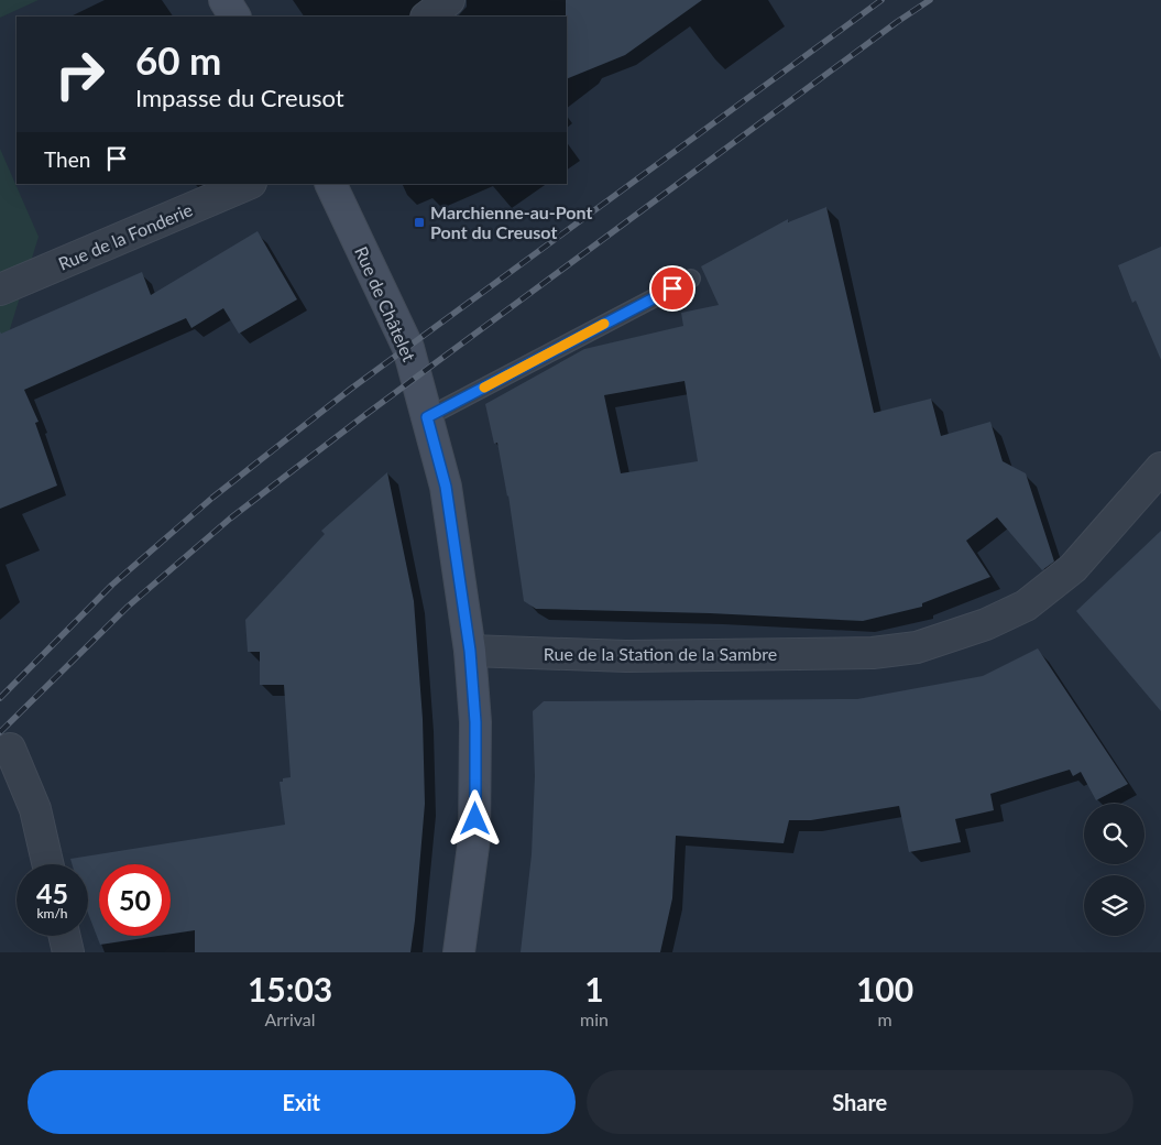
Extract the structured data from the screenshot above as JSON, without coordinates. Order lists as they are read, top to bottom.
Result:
{
  "streets": {
    "main road": ["Rue de Châtelet"],
    "street": ["Rue de la Fonderie", "Rue de la Station de la Sambre"]
  },
  "crossings": [
    ["Rue de Châtelet", "Rue de la Station de la Sambre"]
  ],
  "places": {
    "transit": ["Marchienne-au-Pont Pont du Creusot"]
  },
  "page": {
    "turn": ["60 m", "Impasse du Creusot"],
    "then": "Then",
    "speed": "45 km/h",
    "limit": "50",
    "eta": [
      "15:03",
      "Arrival",
      "1",
      "min",
      "100",
      "m"
    ],
    "buttons": ["Exit", "Share"]
  }
}
